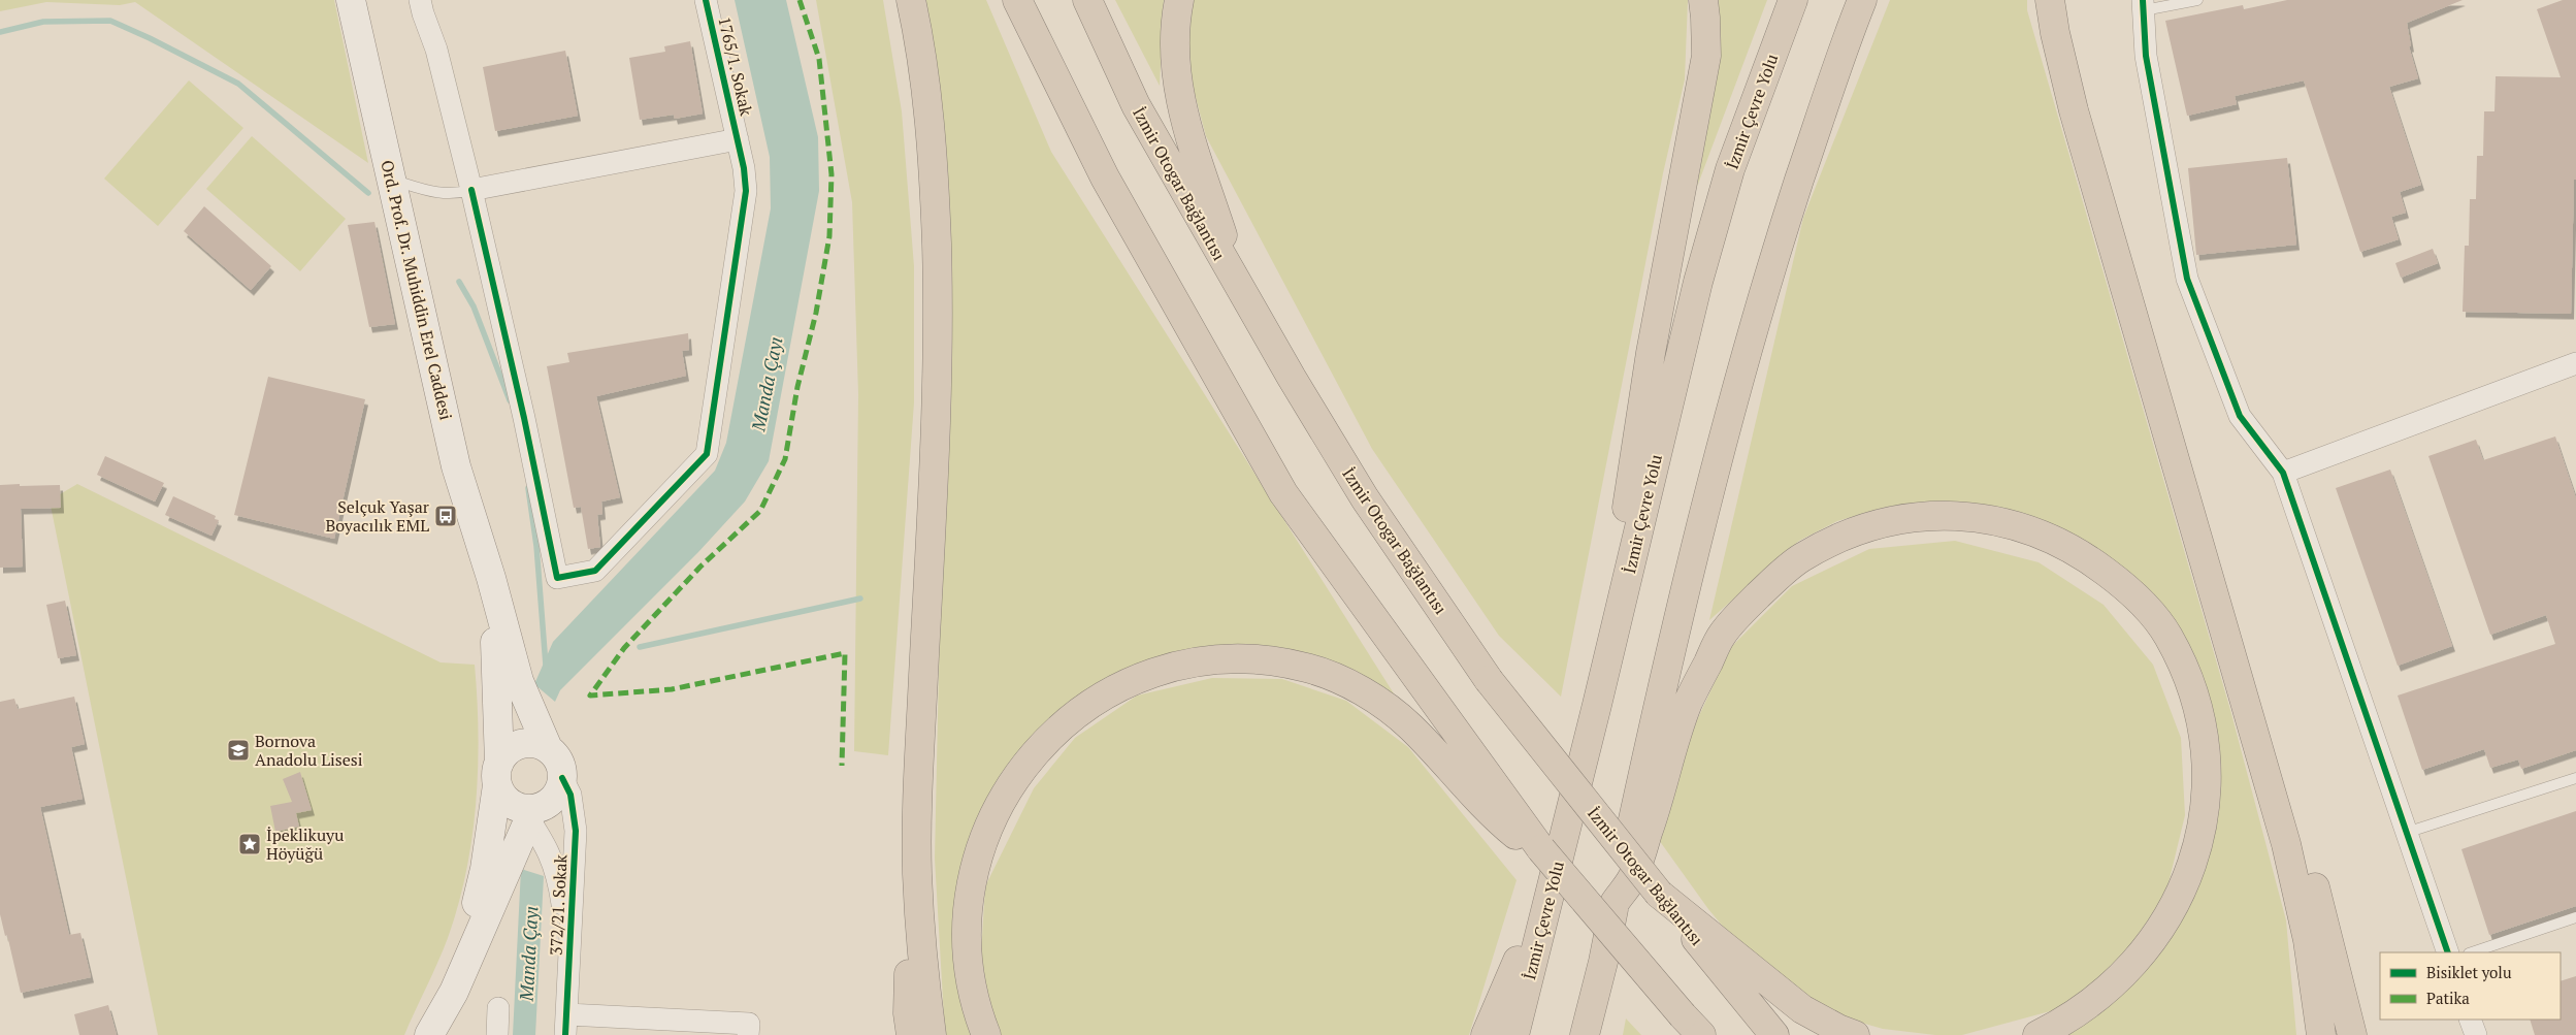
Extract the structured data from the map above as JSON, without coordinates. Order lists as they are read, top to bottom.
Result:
{
  "streets": {
    "highway": ["İzmir Çevre Yolu", "İzmir Otogar Bağlantısı"],
    "main road": ["Ord. Prof. Dr. Muhiddin Erel Caddesi"],
    "street": ["1765/1. Sokak", "372/21. Sokak"]
  },
  "crossings": [
    ["Ord. Prof. Dr. Muhiddin Erel Caddesi", "372/21. Sokak"]
  ],
  "water": ["Manda Çayı"],
  "places": {
    "bus stop": ["Selçuk Yaşar Boyacılık EML"],
    "school or university": ["Bornova Anadolu Lisesi"],
    "place": ["İpeklikuyu Höyüğü"]
  },
  "legend": ["Bisiklet yolu", "Patika"]
}
